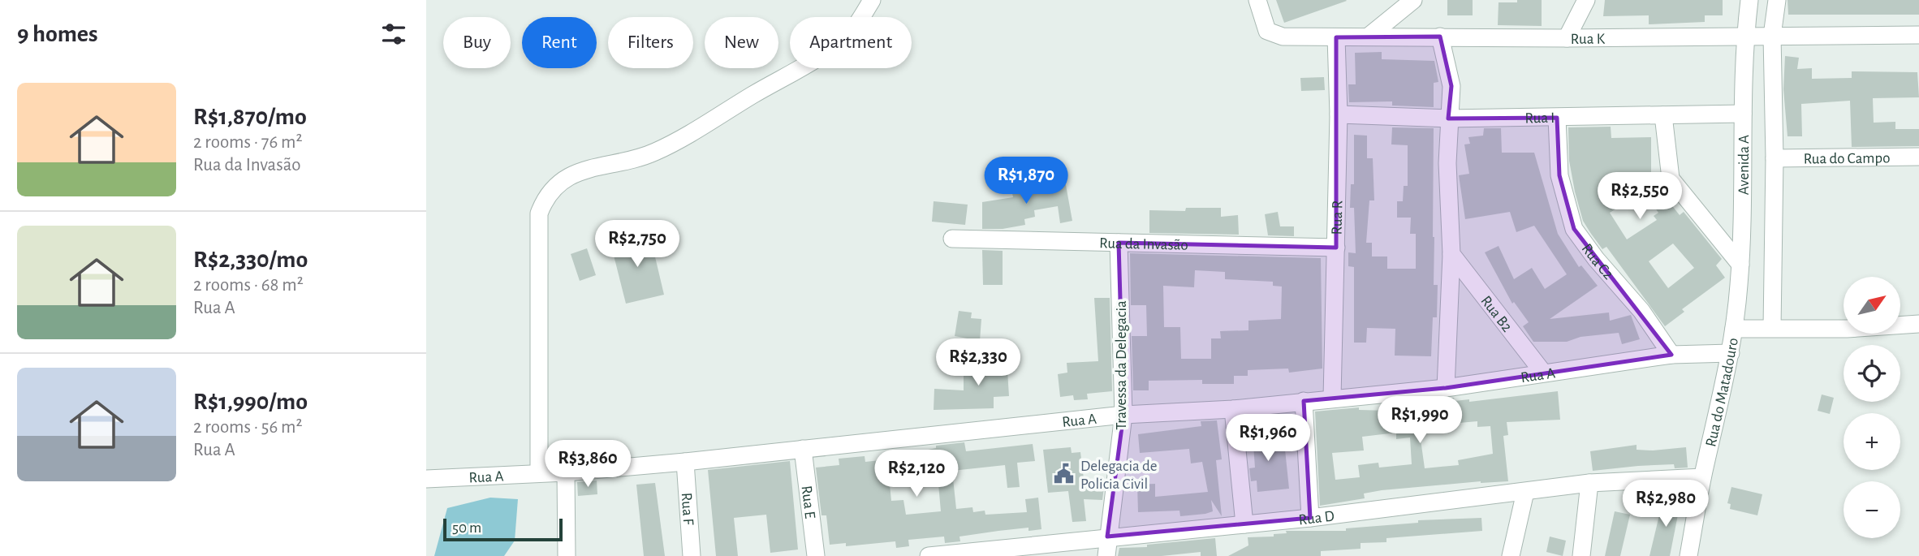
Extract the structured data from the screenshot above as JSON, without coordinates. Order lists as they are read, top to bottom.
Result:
{
  "streets": {
    "street": [
      "Rua K",
      "Rua I",
      "Rua do Campo",
      "Avenida A",
      "Rua R",
      "Rua da Invasão",
      "Rua C2",
      "Rua B2",
      "Travessa da Delegacia",
      "Rua A",
      "Rua do Matadouro",
      "Rua E",
      "Rua F",
      "Rua D"
    ]
  },
  "crossings": [
    ["Rua K", "Avenida A"],
    ["Rua K", "Rua R"],
    ["Rua I", "Avenida A"],
    ["Rua I", "Rua R"],
    ["Rua I", "Rua C2"],
    ["Rua do Campo", "Avenida A"],
    ["Avenida A", "Rua do Matadouro"],
    ["Rua R", "Rua da Invasão"],
    ["Rua R", "Rua A"],
    ["Rua da Invasão", "Travessa da Delegacia"],
    ["Rua C2", "Rua A"],
    ["Rua B2", "Rua A"],
    ["Travessa da Delegacia", "Rua A"],
    ["Travessa da Delegacia", "Rua D"],
    ["Rua A", "Rua do Matadouro"],
    ["Rua A", "Rua E"],
    ["Rua A", "Rua F"],
    ["Rua do Matadouro", "Rua D"]
  ],
  "places": {
    "public building": ["Delegacia de Policia Civil"]
  },
  "scale_bar": "50 m",
  "north": "top right",
  "page": {
    "heading": "9 homes",
    "chip": [
      "Buy",
      "Rent",
      "Filters",
      "New",
      "Apartment"
    ],
    "list": [
      {
        "name": "R$1,870/mo",
        "note": "2 rooms · 76 m² · Rua da Invasão"
      },
      {
        "name": "R$2,330/mo",
        "note": "2 rooms · 68 m² · Rua A"
      },
      {
        "name": "R$1,990/mo",
        "note": "2 rooms · 56 m² · Rua A"
      }
    ],
    "price": [
      "R$1,870",
      "R$2,550",
      "R$2,750",
      "R$2,330",
      "R$1,990",
      "R$1,960",
      "R$3,860",
      "R$2,120",
      "R$2,980"
    ],
    "map_buttons": ["+", "−"],
    "scale": "50 m"
  }
}
